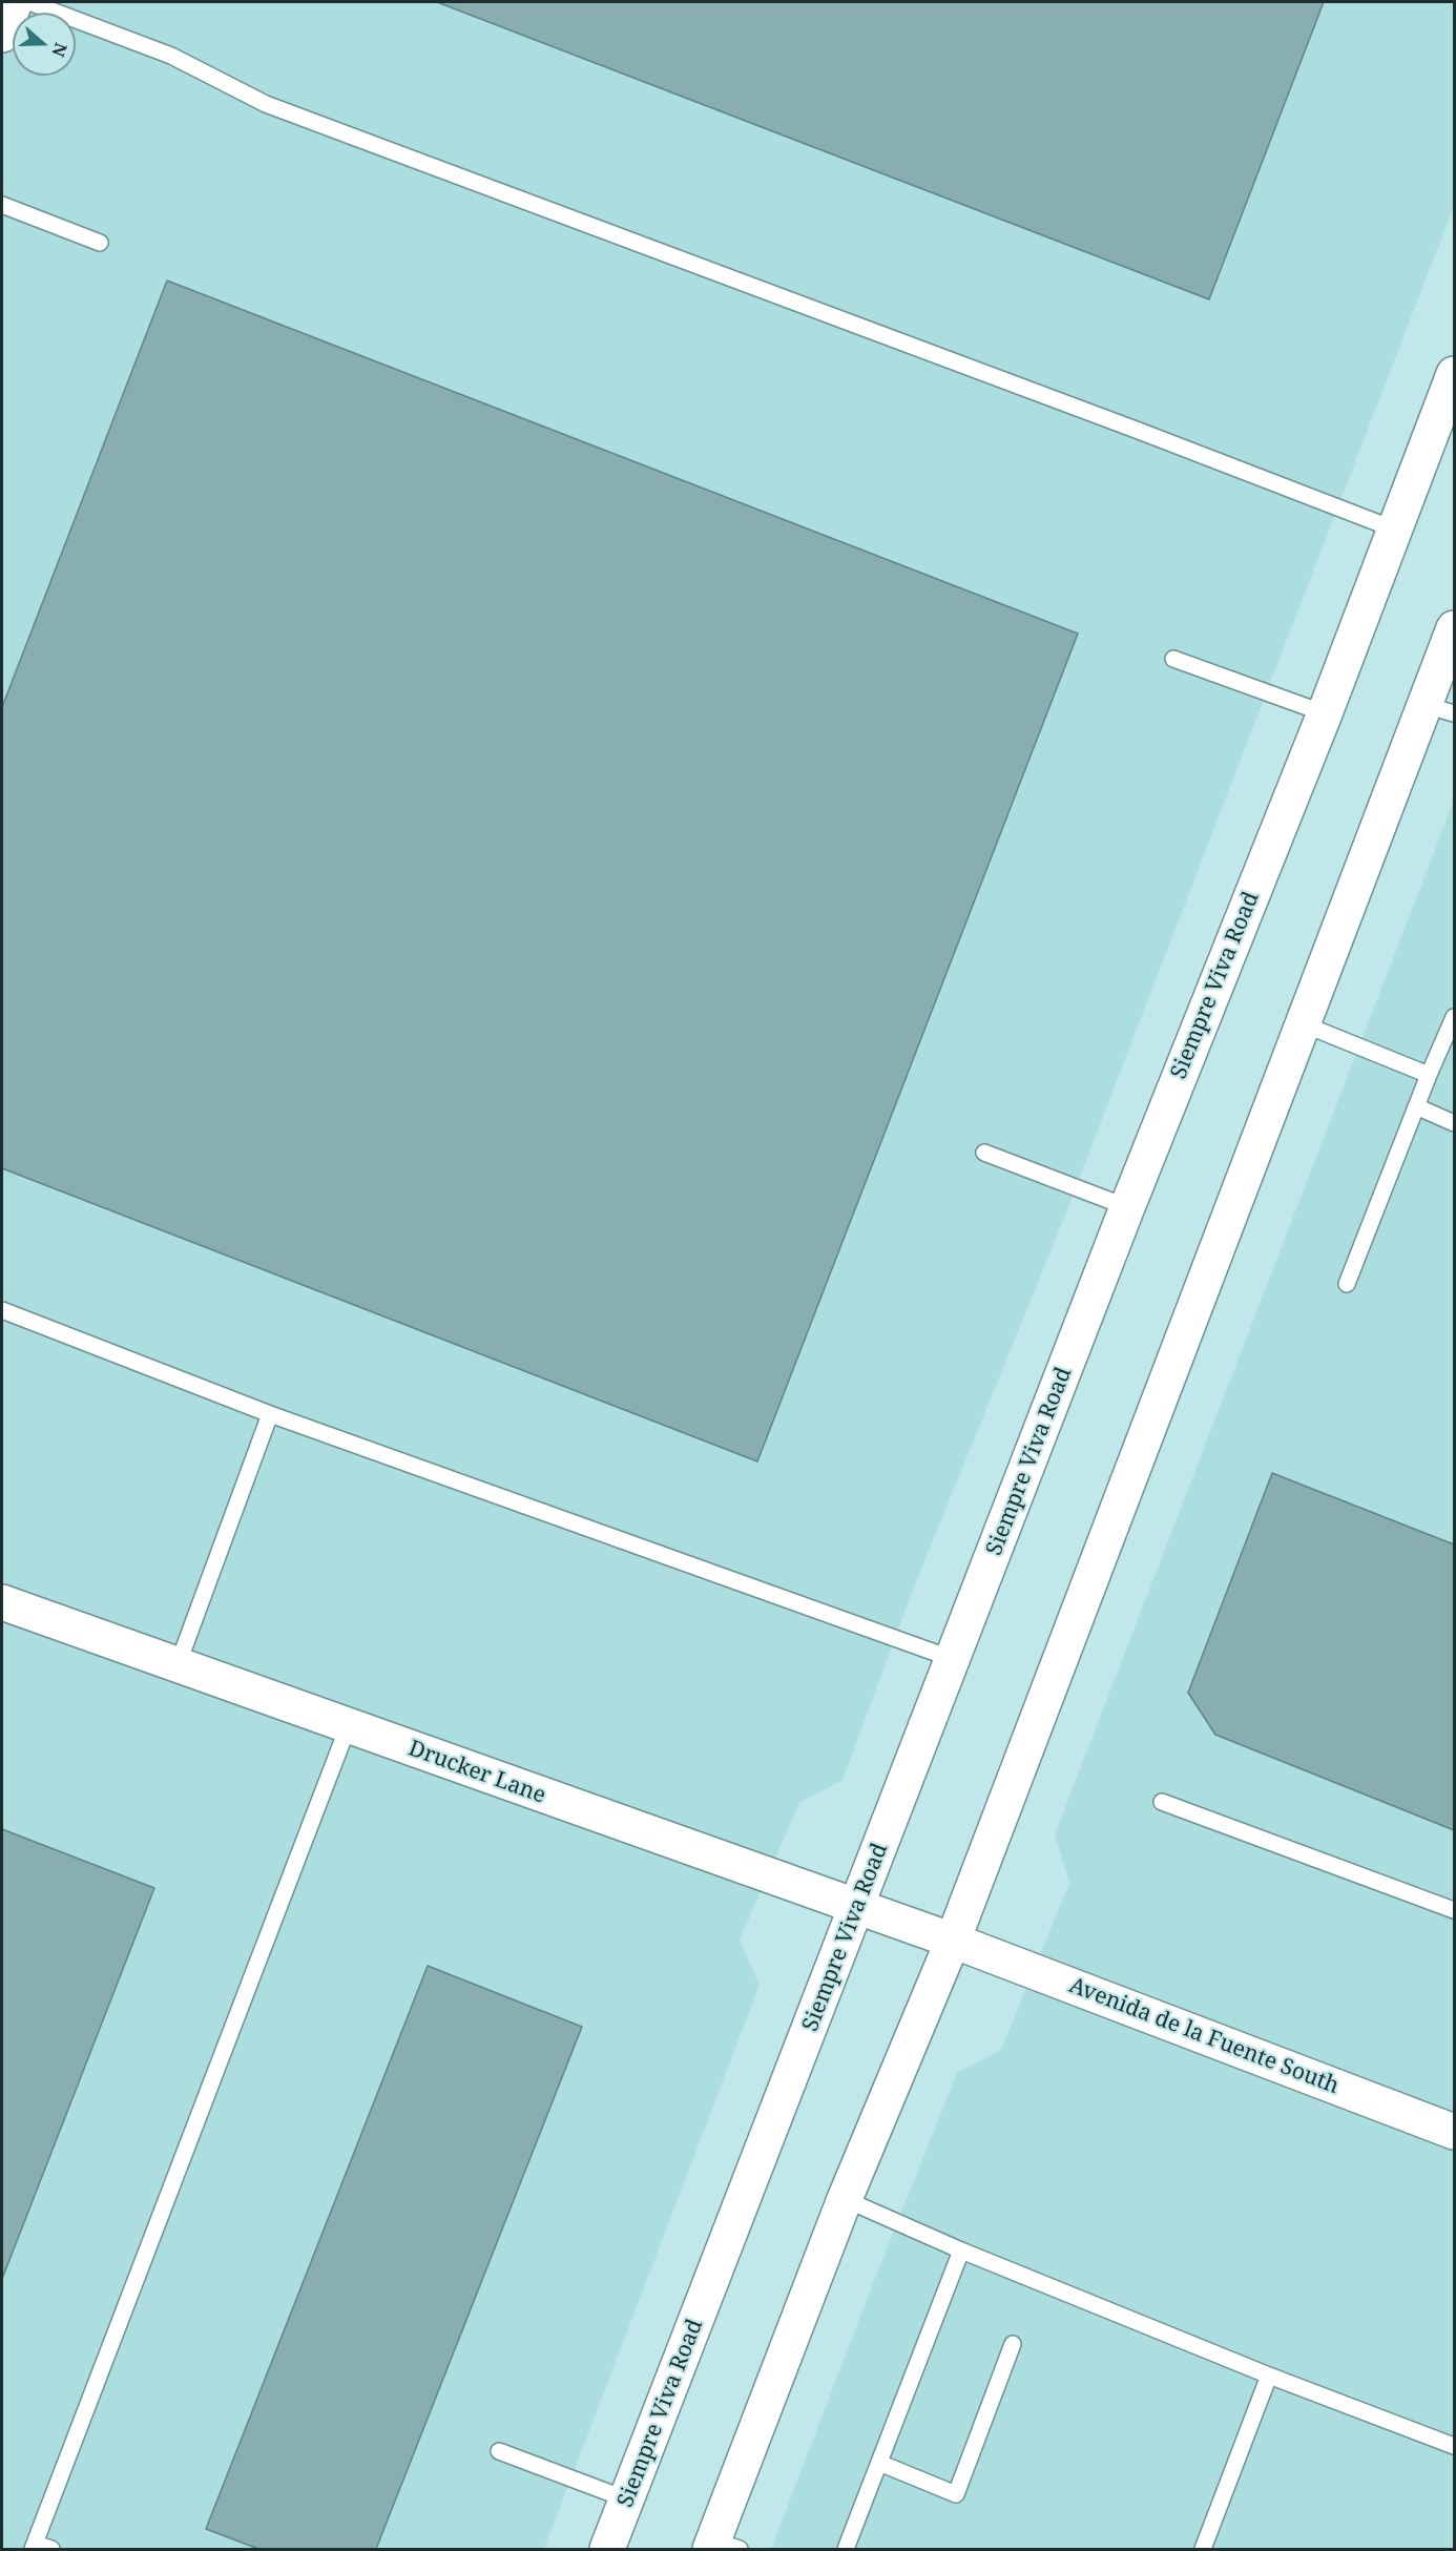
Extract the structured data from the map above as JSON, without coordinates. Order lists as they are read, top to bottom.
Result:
{
  "streets": {
    "main road": ["Siempre Viva Road", "Drucker Lane", "Avenida de la Fuente South"]
  },
  "crossings": [
    ["Siempre Viva Road", "Drucker Lane"],
    ["Drucker Lane", "Avenida de la Fuente South"]
  ],
  "north": "right"
}
